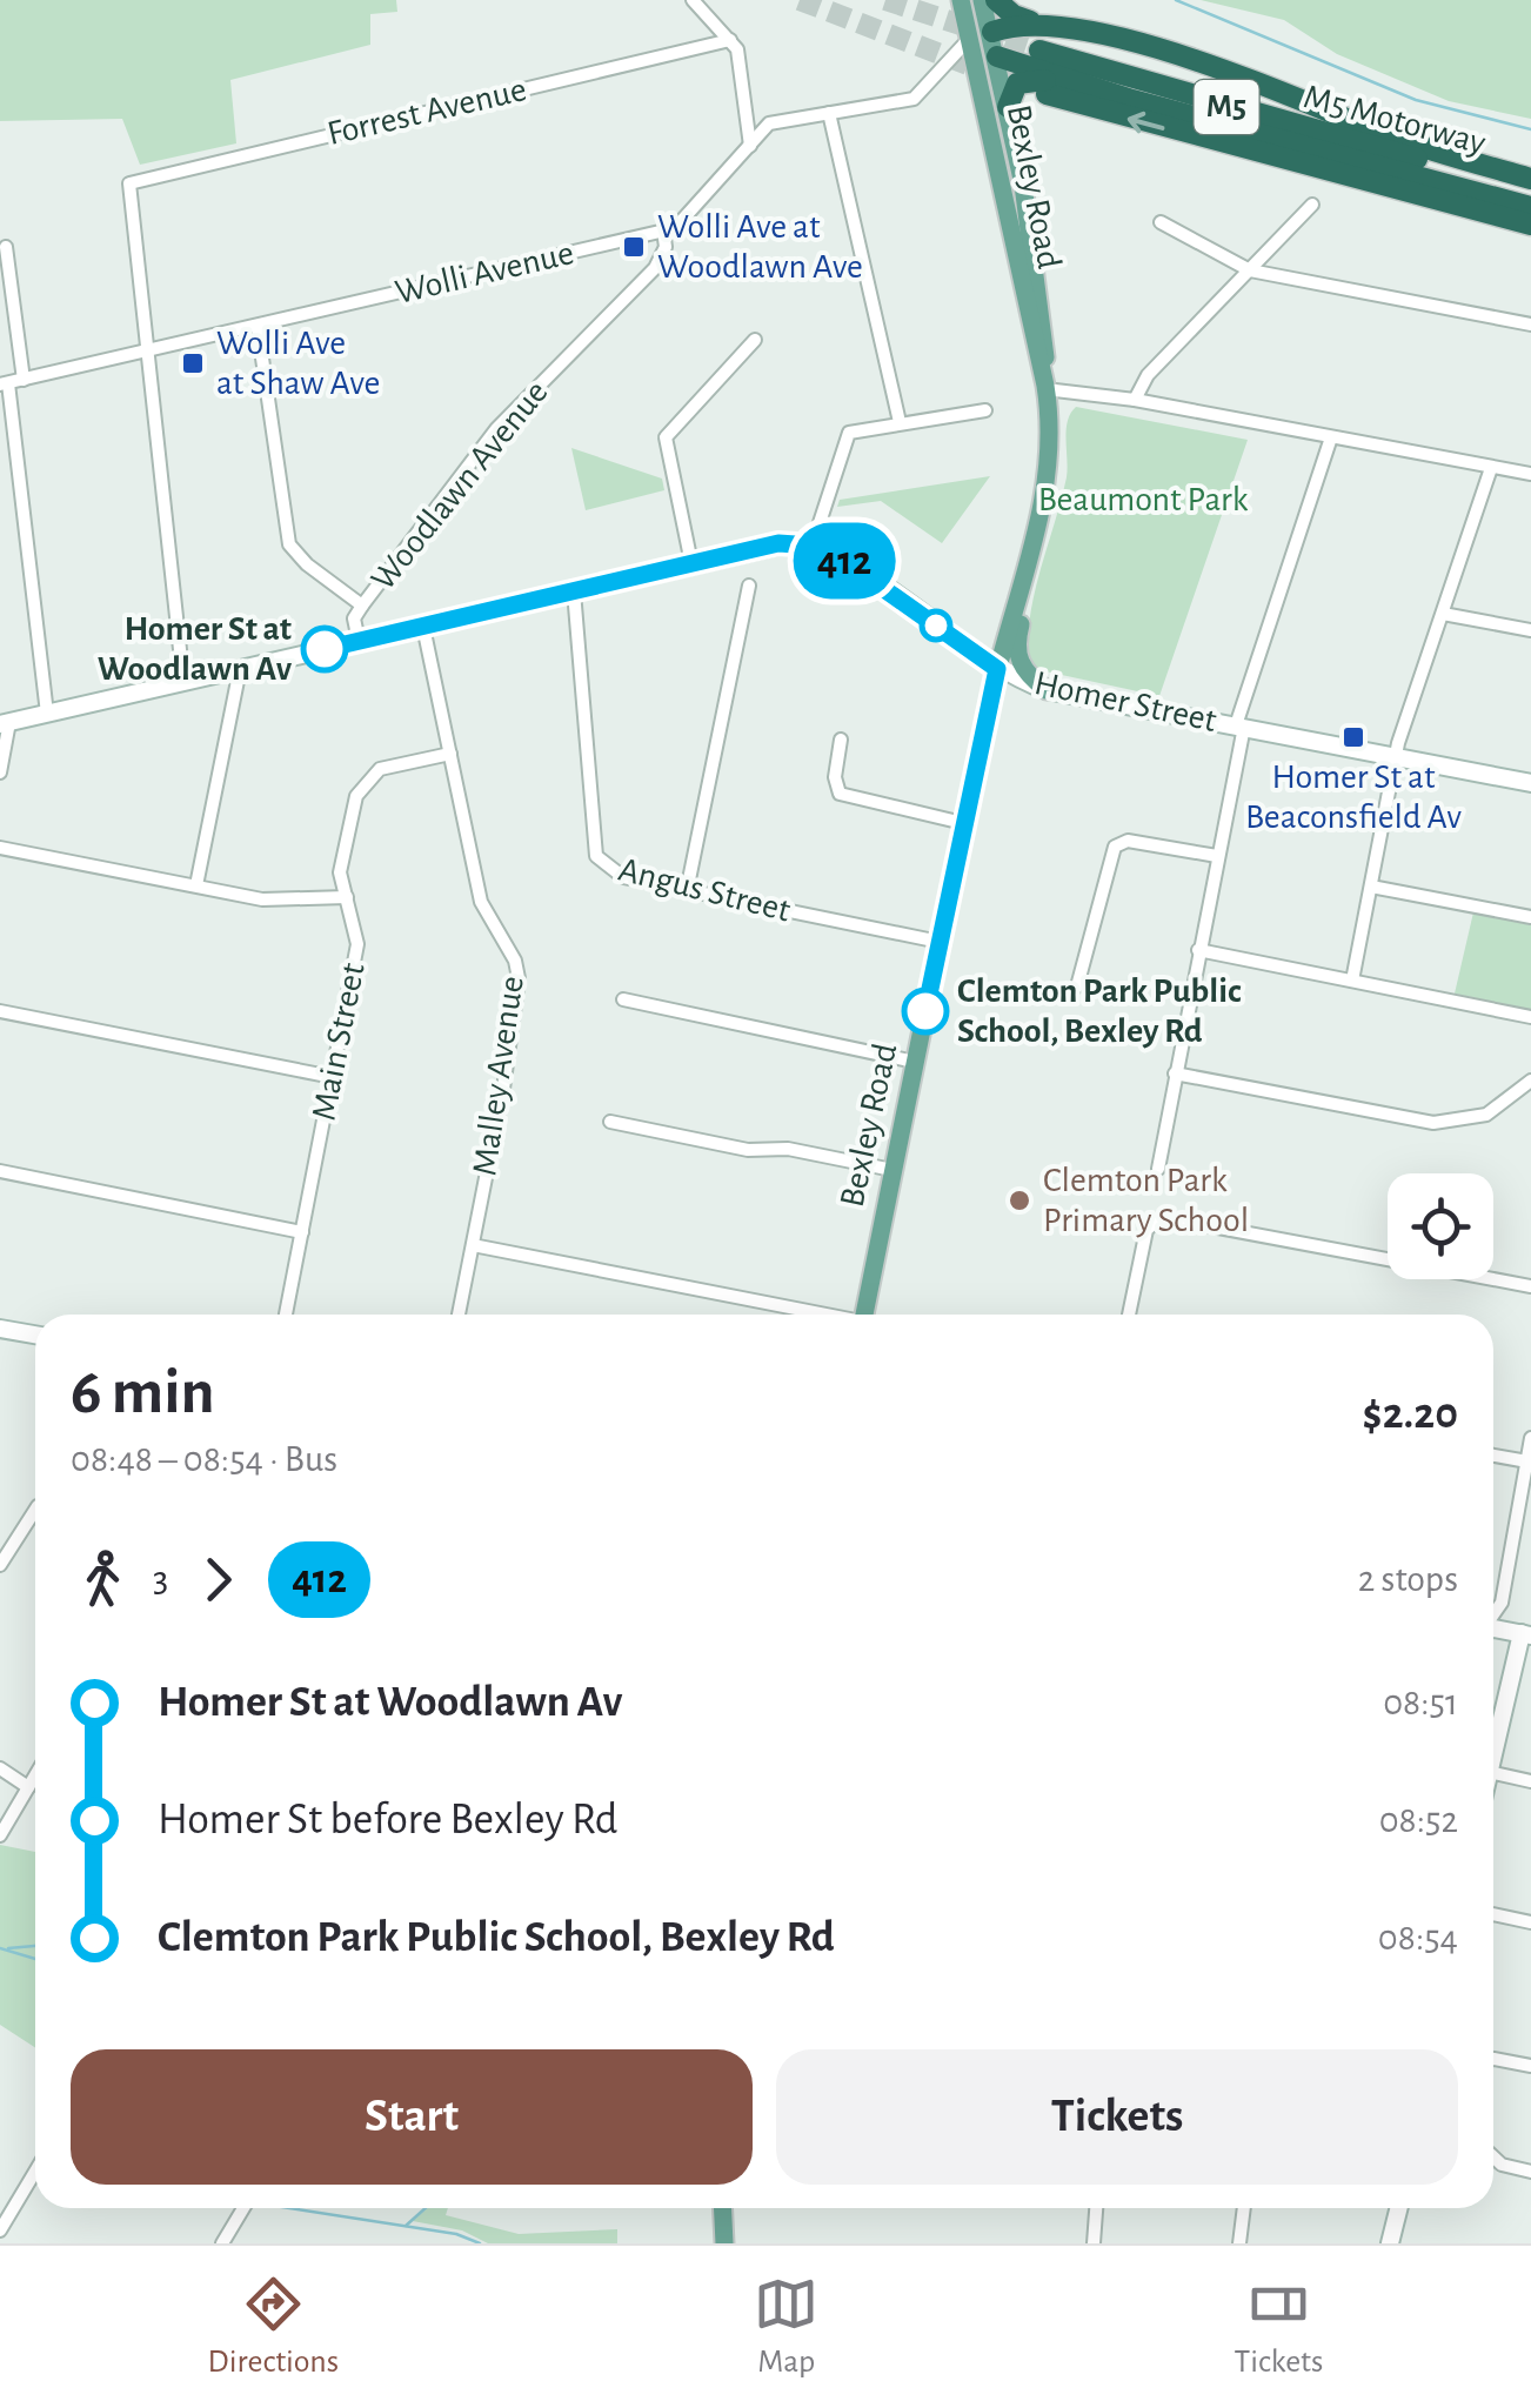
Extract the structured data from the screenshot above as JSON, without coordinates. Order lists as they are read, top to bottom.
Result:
{
  "streets": {
    "highway": ["M5", "M5 Motorway"],
    "main road": ["Bexley Road"],
    "street": [
      "Forrest Avenue",
      "Wolli Avenue",
      "Woodlawn Avenue",
      "Homer Street",
      "Angus Street",
      "Main Street",
      "Malley Avenue"
    ]
  },
  "crossings": [
    ["Forrest Avenue", "Wolli Avenue"],
    ["Bexley Road", "Wolli Avenue"],
    ["Bexley Road", "Homer Street"],
    ["Bexley Road", "Angus Street"],
    ["Wolli Avenue", "Woodlawn Avenue"],
    ["Main Street", "Malley Avenue"]
  ],
  "parks": ["Beaumont Park"],
  "places": {
    "transit": ["Wolli Ave at Woodlawn Ave", "Wolli Ave at Shaw Ave", "Homer St at Beaconsfield Av"],
    "other": ["Homer St at Woodlawn Av", "Clemton Park Public School, Bexley Rd", "Clemton Park Primary School"]
  },
  "lines": ["bus line 412"],
  "page": {
    "on_map": "412",
    "heading": ["6 min", "08:48 – 08:54 · Bus", "$2.20"],
    "legs": ["3", "412", "2 stops"],
    "list": [
      {
        "name": "Homer St at Woodlawn Av",
        "value": "08:51"
      },
      {
        "name": "Homer St before Bexley Rd",
        "value": "08:52"
      },
      {
        "name": "Clemton Park Public School, Bexley Rd",
        "value": "08:54"
      }
    ],
    "buttons": ["Start", "Tickets"],
    "tabs": ["Directions", "Map", "Tickets"]
  }
}
